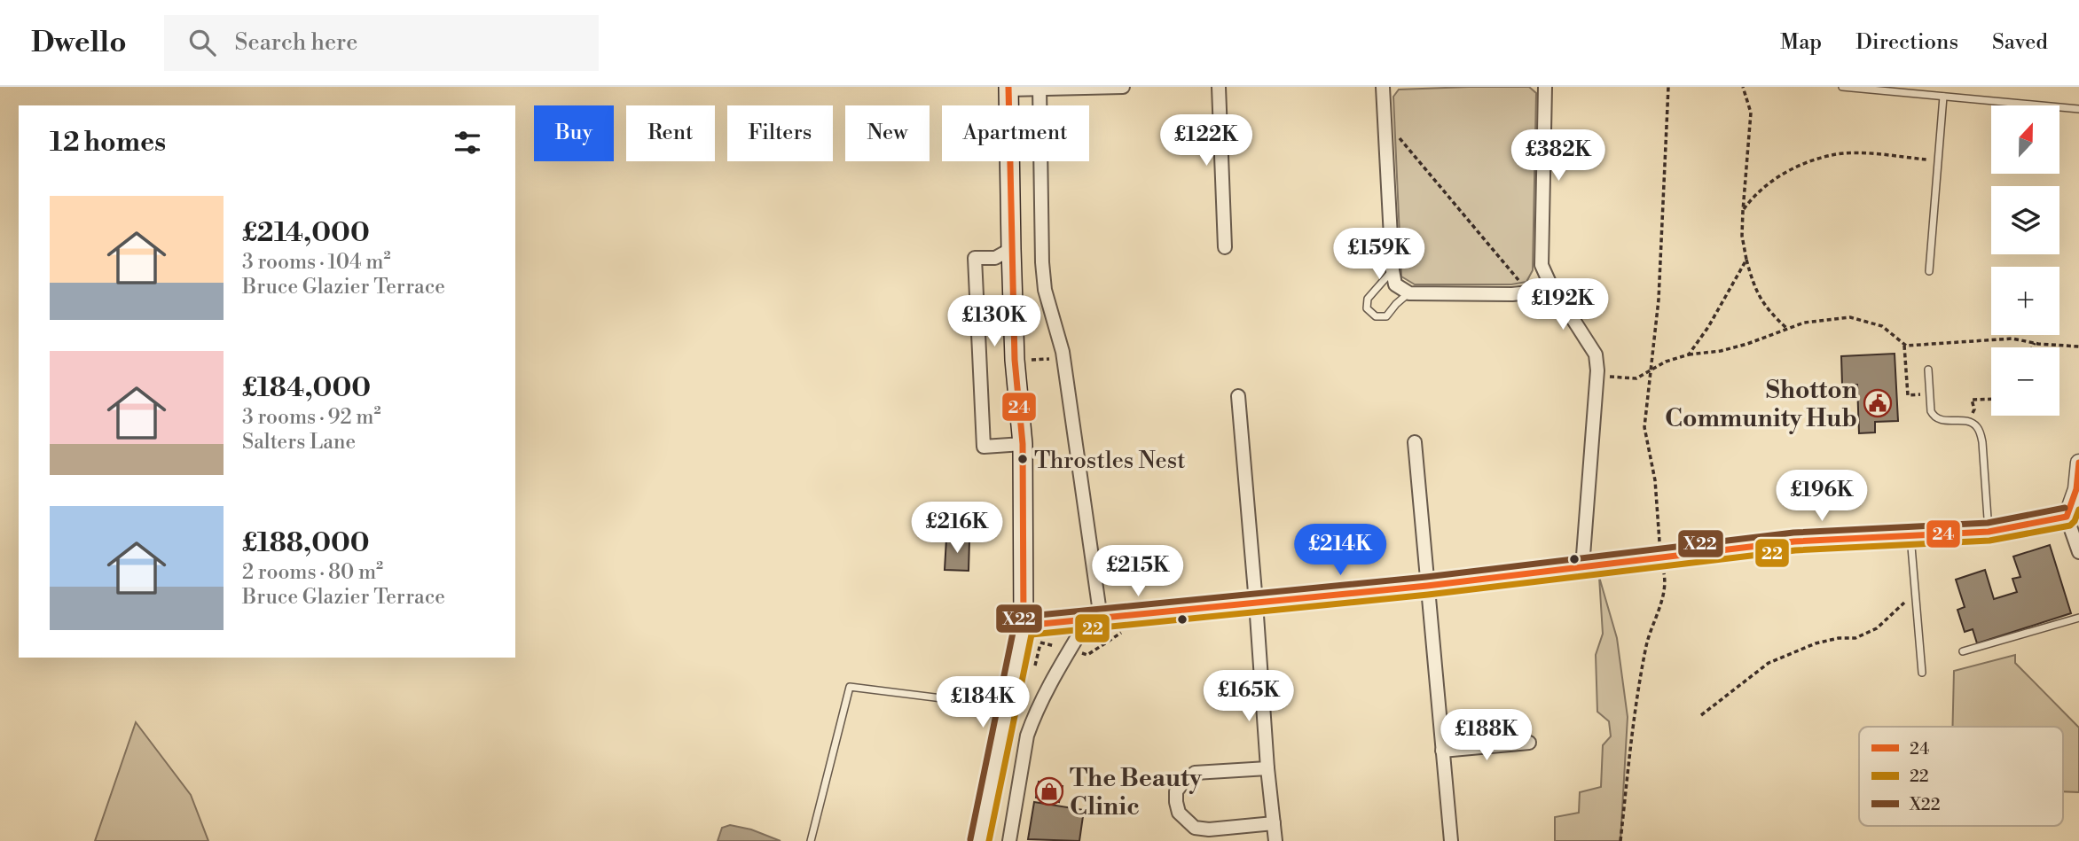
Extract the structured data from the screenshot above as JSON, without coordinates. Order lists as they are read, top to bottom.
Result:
{
  "places": {
    "public building": ["Shotton Community Hub"],
    "other": ["Throstles Nest"],
    "shop": ["The Beauty Clinic"]
  },
  "lines": ["transit line 24", "transit line X22", "transit line 22"],
  "legend": ["24", "22", "X22"],
  "north": "top",
  "page": {
    "header": "Dwello",
    "search": "Search here",
    "nav": ["Map", "Directions", "Saved"],
    "map_buttons": ["+", "−"],
    "chip": [
      "Buy",
      "Rent",
      "Filters",
      "New",
      "Apartment"
    ],
    "heading": "12 homes",
    "price": [
      "£122K",
      "£382K",
      "£159K",
      "£192K",
      "£130K",
      "£196K",
      "£216K",
      "£214K",
      "£215K",
      "£165K",
      "£184K",
      "£188K"
    ],
    "list": [
      {
        "name": "£214,000",
        "note": "3 rooms · 104 m² · Bruce Glazier Terrace"
      },
      {
        "name": "£184,000",
        "note": "3 rooms · 92 m² · Salters Lane"
      },
      {
        "name": "£188,000",
        "note": "2 rooms · 80 m² · Bruce Glazier Terrace"
      }
    ]
  }
}
